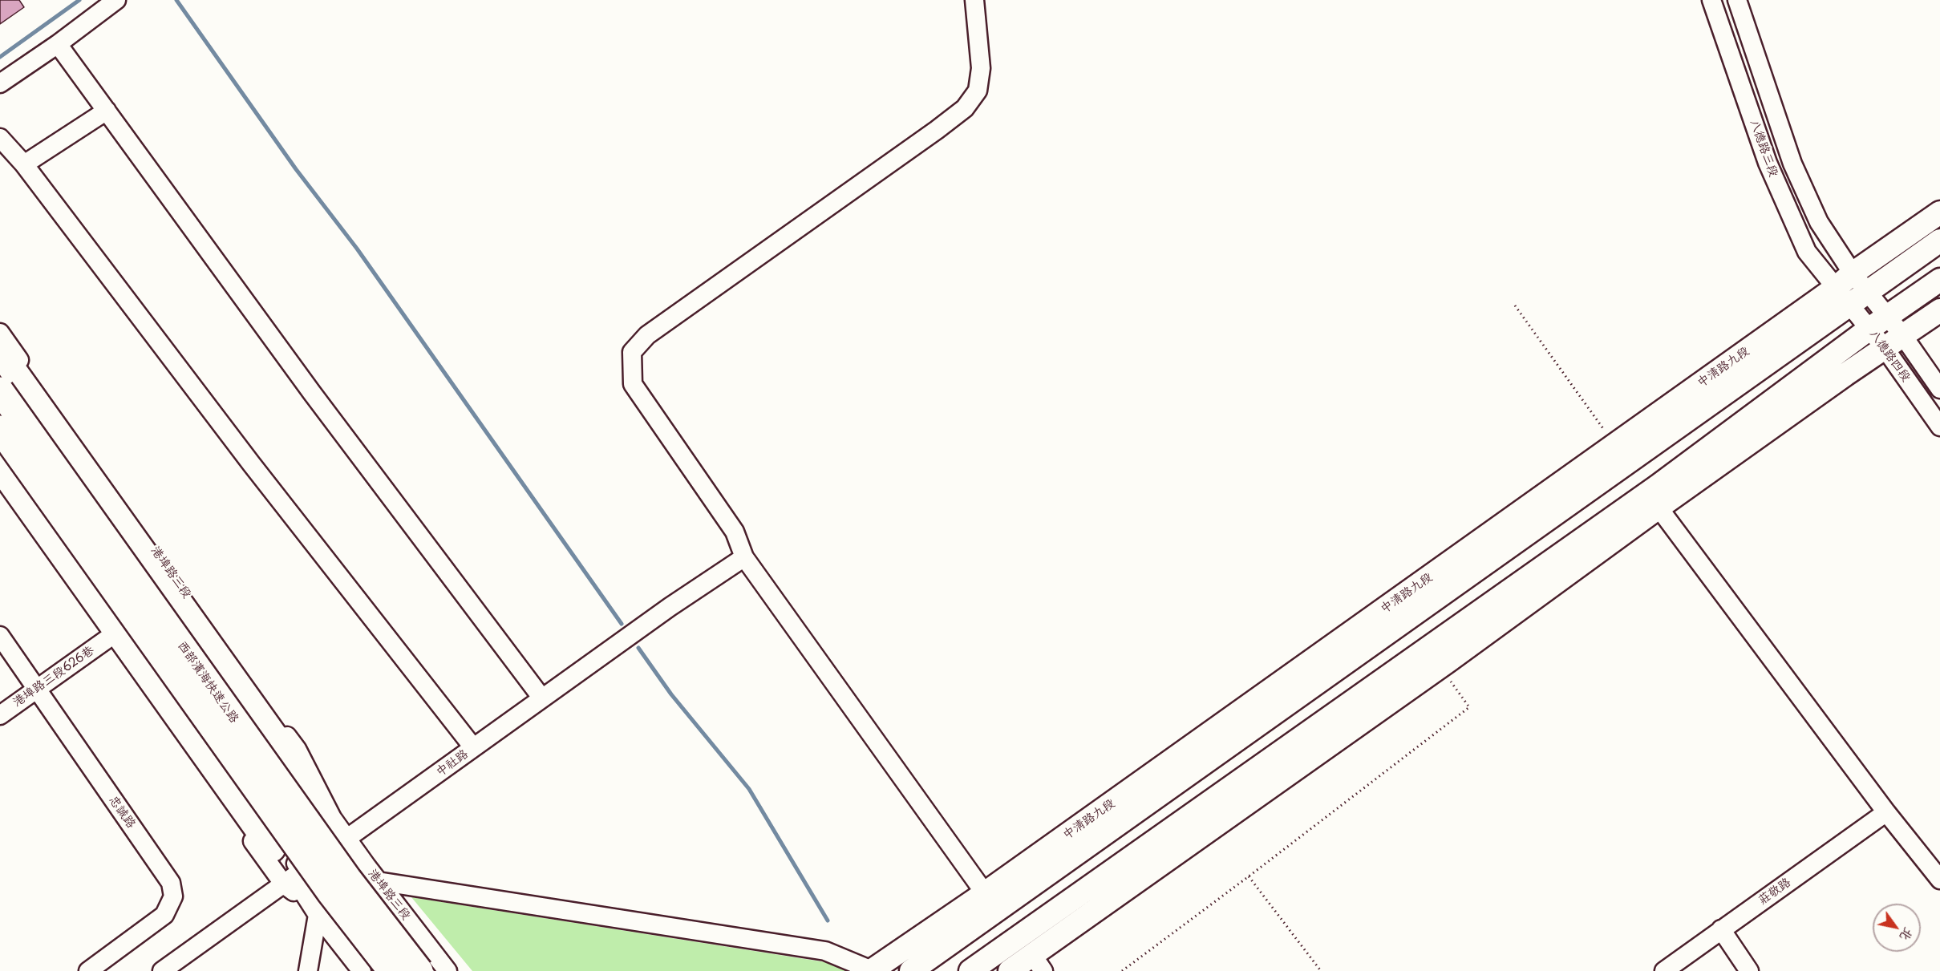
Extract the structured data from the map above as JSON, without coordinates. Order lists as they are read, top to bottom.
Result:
{
  "streets": {
    "highway": ["西部濱海快速公路"],
    "main road": ["中清路九段"],
    "street": [
      "八德路三段",
      "八德路四段",
      "港埠路三段",
      "港埠路三段626巷",
      "中社路",
      "忠誠路",
      "莊敬路"
    ]
  },
  "crossings": [
    ["八德路三段", "八德路四段"],
    ["八德路三段", "中清路九段"],
    ["八德路四段", "中清路九段"],
    ["港埠路三段", "中社路"],
    ["港埠路三段626巷", "忠誠路"]
  ],
  "north": "bottom right"
}
